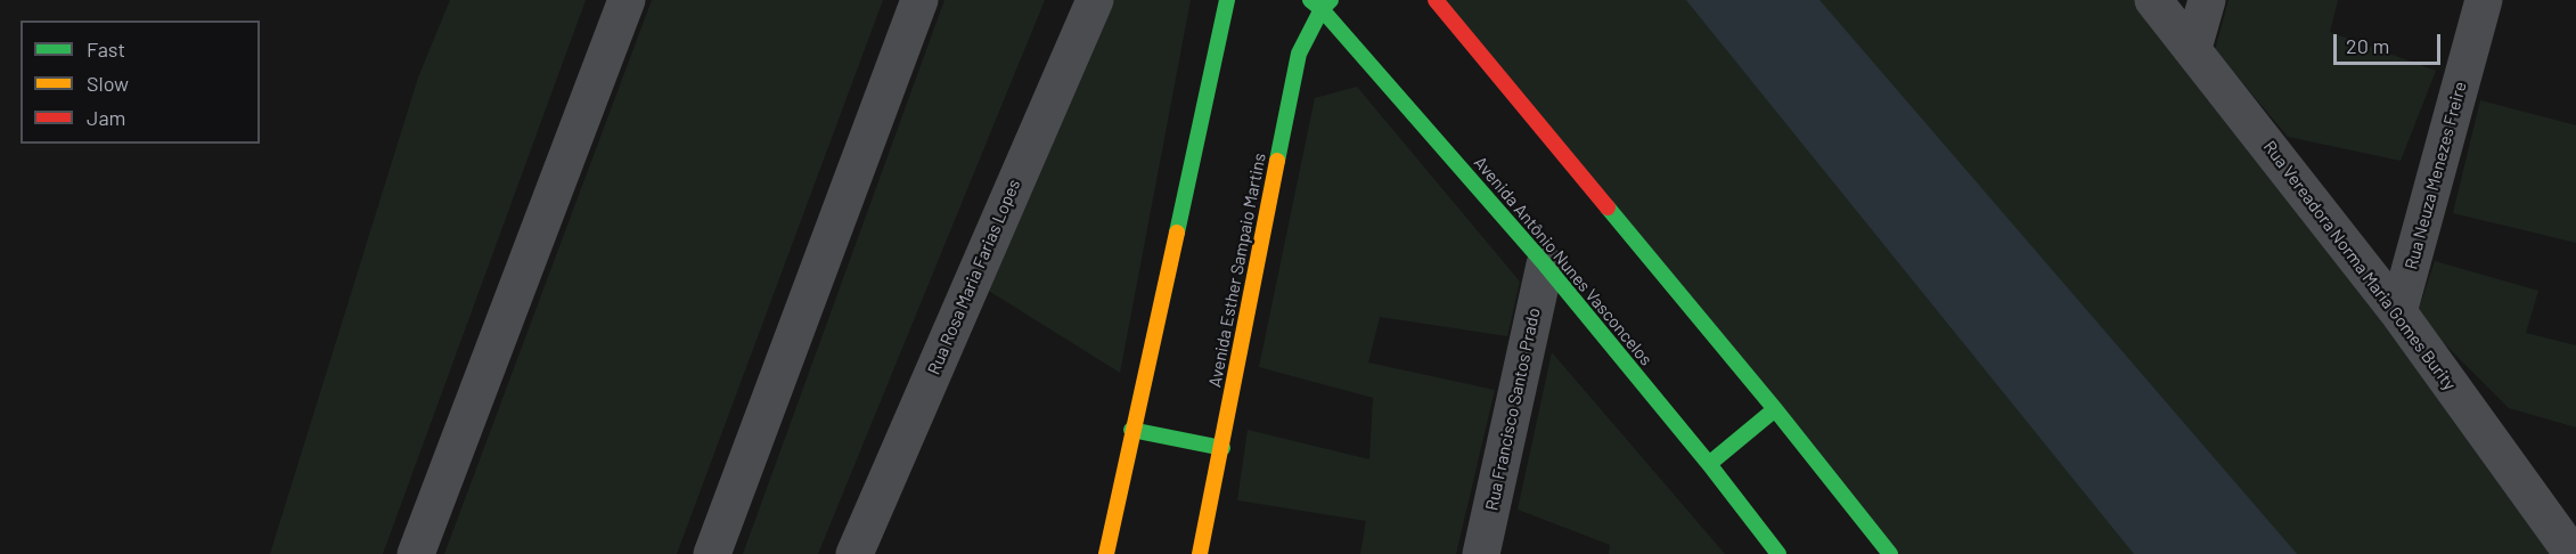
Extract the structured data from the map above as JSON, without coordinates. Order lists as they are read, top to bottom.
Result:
{
  "streets": {
    "street": [
      "Rua Neuza Menezes Freire",
      "Avenida Antônio Nunes Vasconcelos",
      "Rua Vereadora Norma Maria Gomes Burity",
      "Avenida Esther Sampaio Martins",
      "Rua Rosa Maria Farias Lopes",
      "Rua Francisco Santos Prado"
    ]
  },
  "crossings": [
    ["Rua Neuza Menezes Freire", "Rua Vereadora Norma Maria Gomes Burity"],
    ["Avenida Antônio Nunes Vasconcelos", "Avenida Esther Sampaio Martins"],
    ["Avenida Antônio Nunes Vasconcelos", "Rua Francisco Santos Prado"]
  ],
  "legend": ["Fast", "Slow", "Jam"],
  "scale_bar": "20 m"
}
